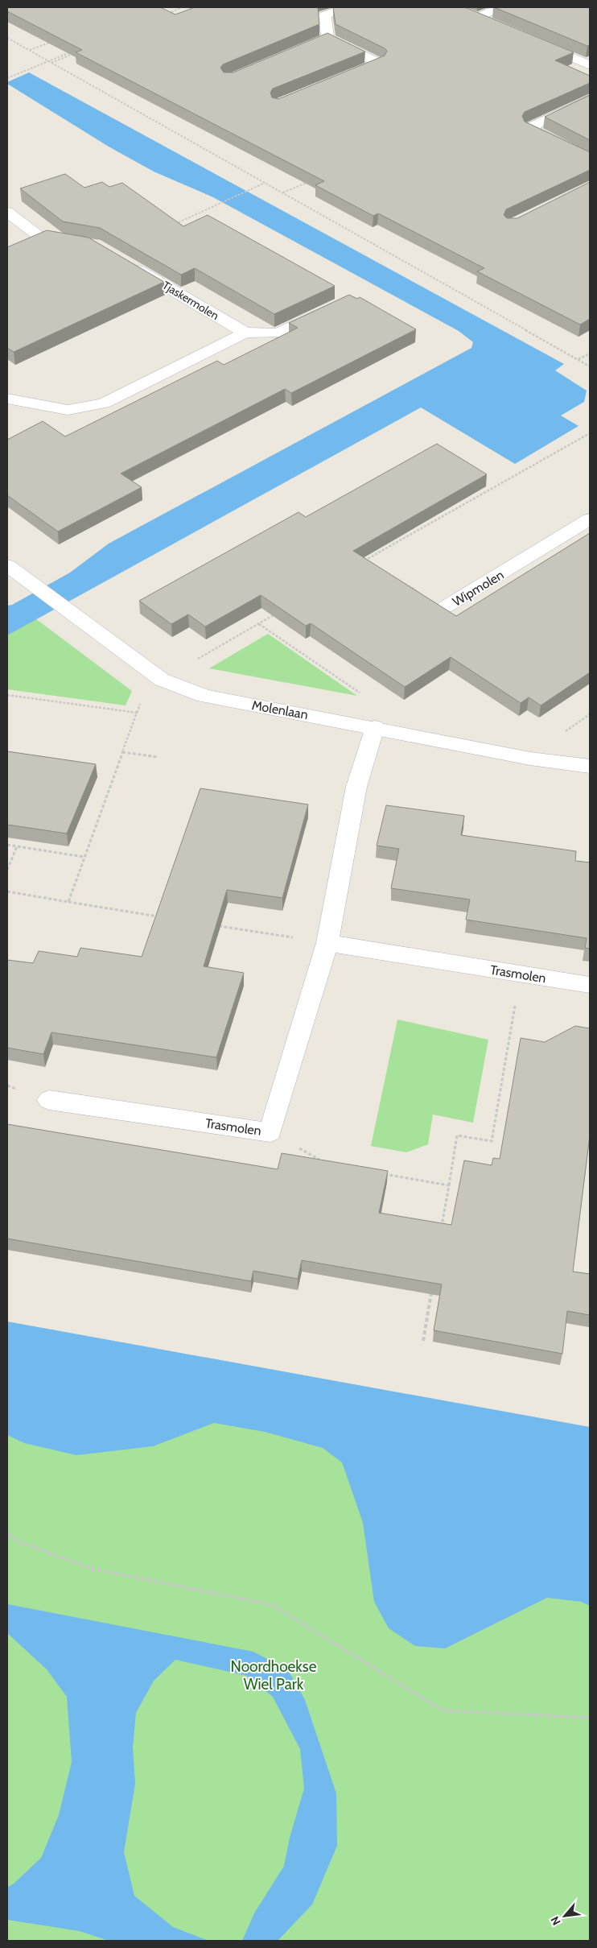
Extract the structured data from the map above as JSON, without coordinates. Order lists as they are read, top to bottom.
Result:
{
  "streets": {
    "street": [
      "Tjaskermolen",
      "Wipmolen",
      "Molenlaan",
      "Trasmolen"
    ]
  },
  "crossings": [
    ["Molenlaan", "Trasmolen"]
  ],
  "parks": ["Noordhoekse Wiel Park"],
  "north": "bottom left"
}
